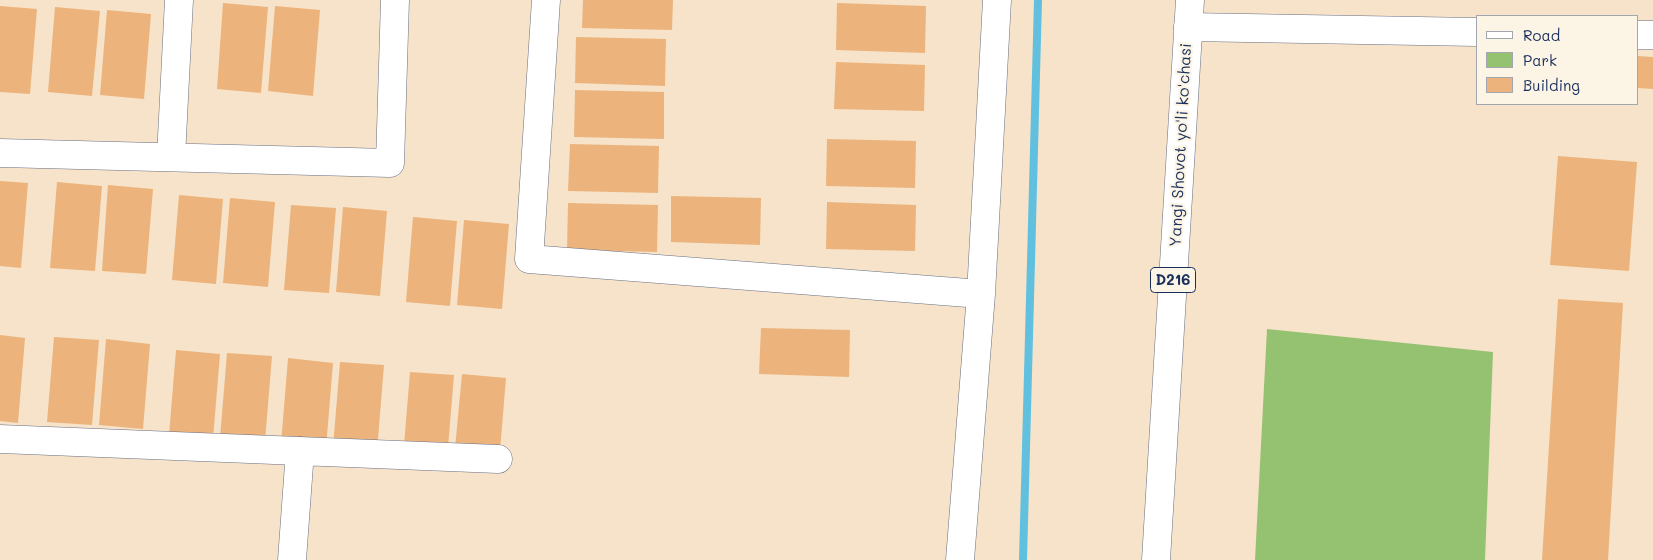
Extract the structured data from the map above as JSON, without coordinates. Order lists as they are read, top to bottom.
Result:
{
  "streets": {
    "street": ["Yangi Shovot yo'li ko'chasi", "D216"]
  },
  "legend": ["Road", "Park", "Building"]
}
